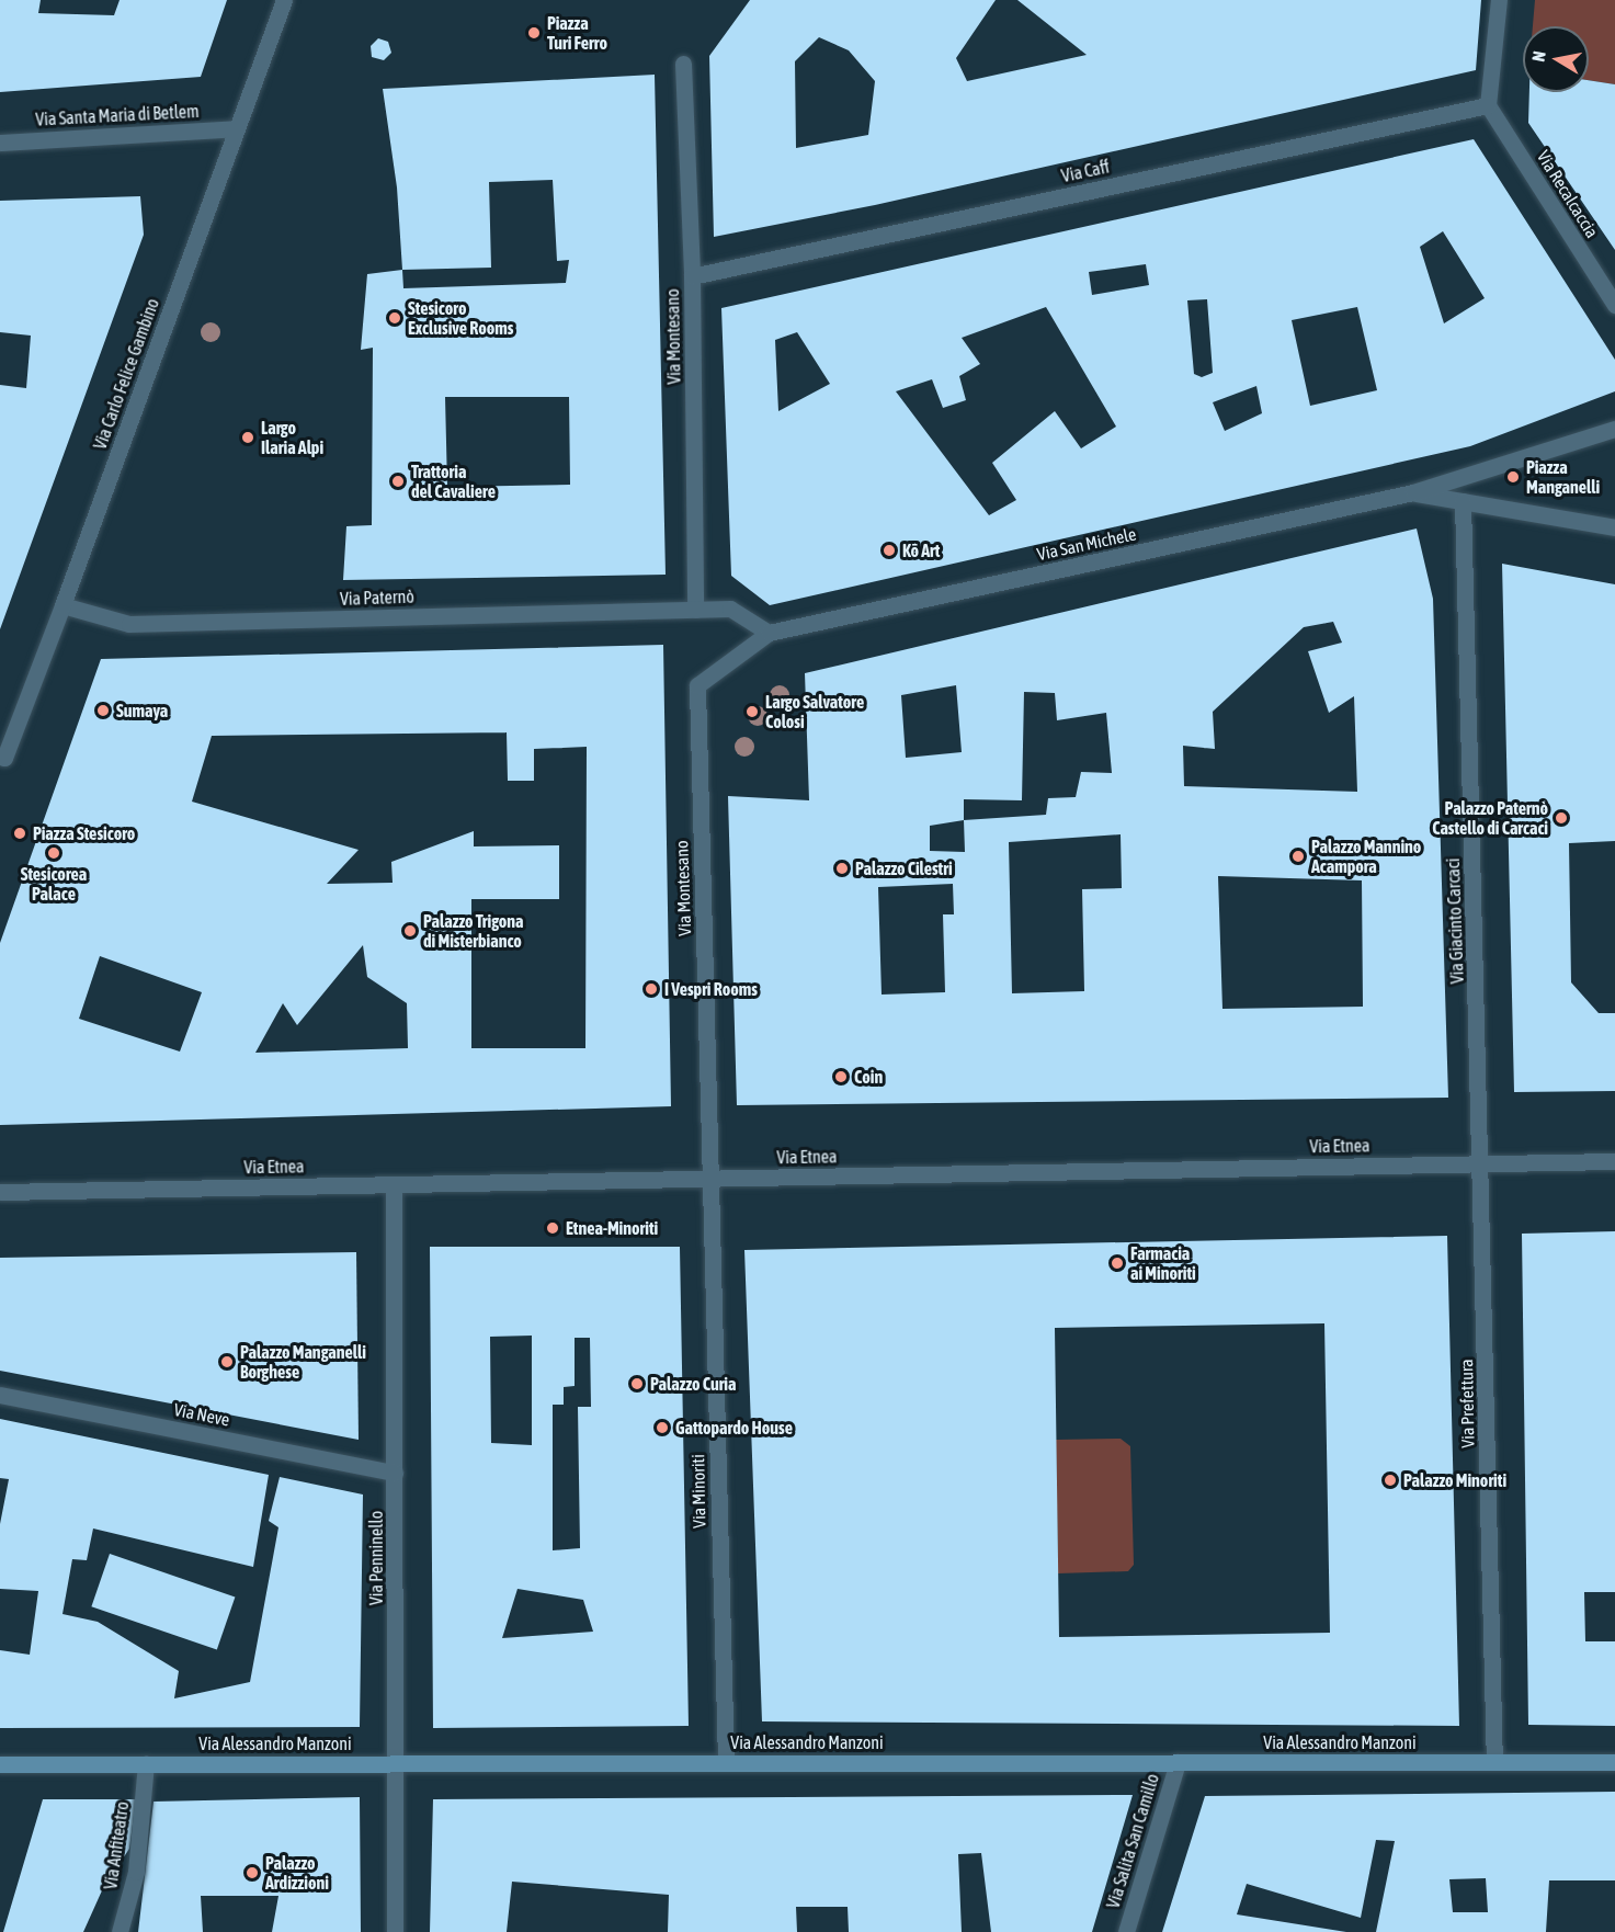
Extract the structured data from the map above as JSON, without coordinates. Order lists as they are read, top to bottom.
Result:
{
  "streets": {
    "main road": ["Via Alessandro Manzoni"],
    "street": [
      "Via Santa Maria di Betlem",
      "Via Caff",
      "Via Recalcaccia",
      "Via Montesano",
      "Via Carlo Felice Gambino",
      "Via San Michele",
      "Via Paternò",
      "Via Giacinto Carcaci",
      "Via Etnea",
      "Via Prefettura",
      "Via Neve",
      "Via Minoriti",
      "Via Penninello",
      "Via Salita San Camillo",
      "Via Anfiteatro"
    ]
  },
  "crossings": [
    ["Via Santa Maria di Betlem", "Via Carlo Felice Gambino"],
    ["Via Caff", "Via Recalcaccia"],
    ["Via Caff", "Via Montesano"],
    ["Via Montesano", "Via San Michele"],
    ["Via Montesano", "Via Paternò"],
    ["Via Montesano", "Via Etnea"],
    ["Via Montesano", "Via Minoriti"],
    ["Via Carlo Felice Gambino", "Via Paternò"],
    ["Via San Michele", "Via Paternò"],
    ["Via Giacinto Carcaci", "Via Etnea"],
    ["Via Giacinto Carcaci", "Via Prefettura"],
    ["Via Etnea", "Via Prefettura"],
    ["Via Etnea", "Via Minoriti"],
    ["Via Etnea", "Via Penninello"],
    ["Via Prefettura", "Via Alessandro Manzoni"],
    ["Via Neve", "Via Penninello"],
    ["Via Minoriti", "Via Alessandro Manzoni"],
    ["Via Penninello", "Via Alessandro Manzoni"],
    ["Via Alessandro Manzoni", "Via Salita San Camillo"],
    ["Via Alessandro Manzoni", "Via Anfiteatro"]
  ],
  "places": [
    "Piazza Turi Ferro",
    "Stesicoro Exclusive Rooms",
    "Largo Ilaria Alpi",
    "Piazza Manganelli",
    "Trattoria del Cavaliere",
    "Kō Art",
    "Sumaya",
    "Largo Salvatore Colosi",
    "Palazzo Paternò Castello di Carcaci",
    "Piazza Stesicoro",
    "Stesicorea Palace",
    "Palazzo Mannino Acampora",
    "Palazzo Cilestri",
    "Palazzo Trigona di Misterbianco",
    "I Vespri Rooms",
    "Coin",
    "Etnea-Minoriti",
    "Farmacia ai Minoriti",
    "Palazzo Manganelli Borghese",
    "Palazzo Curia",
    "Gattopardo House",
    "Palazzo Minoriti",
    "Palazzo Ardizzioni"
  ],
  "north": "left"
}
